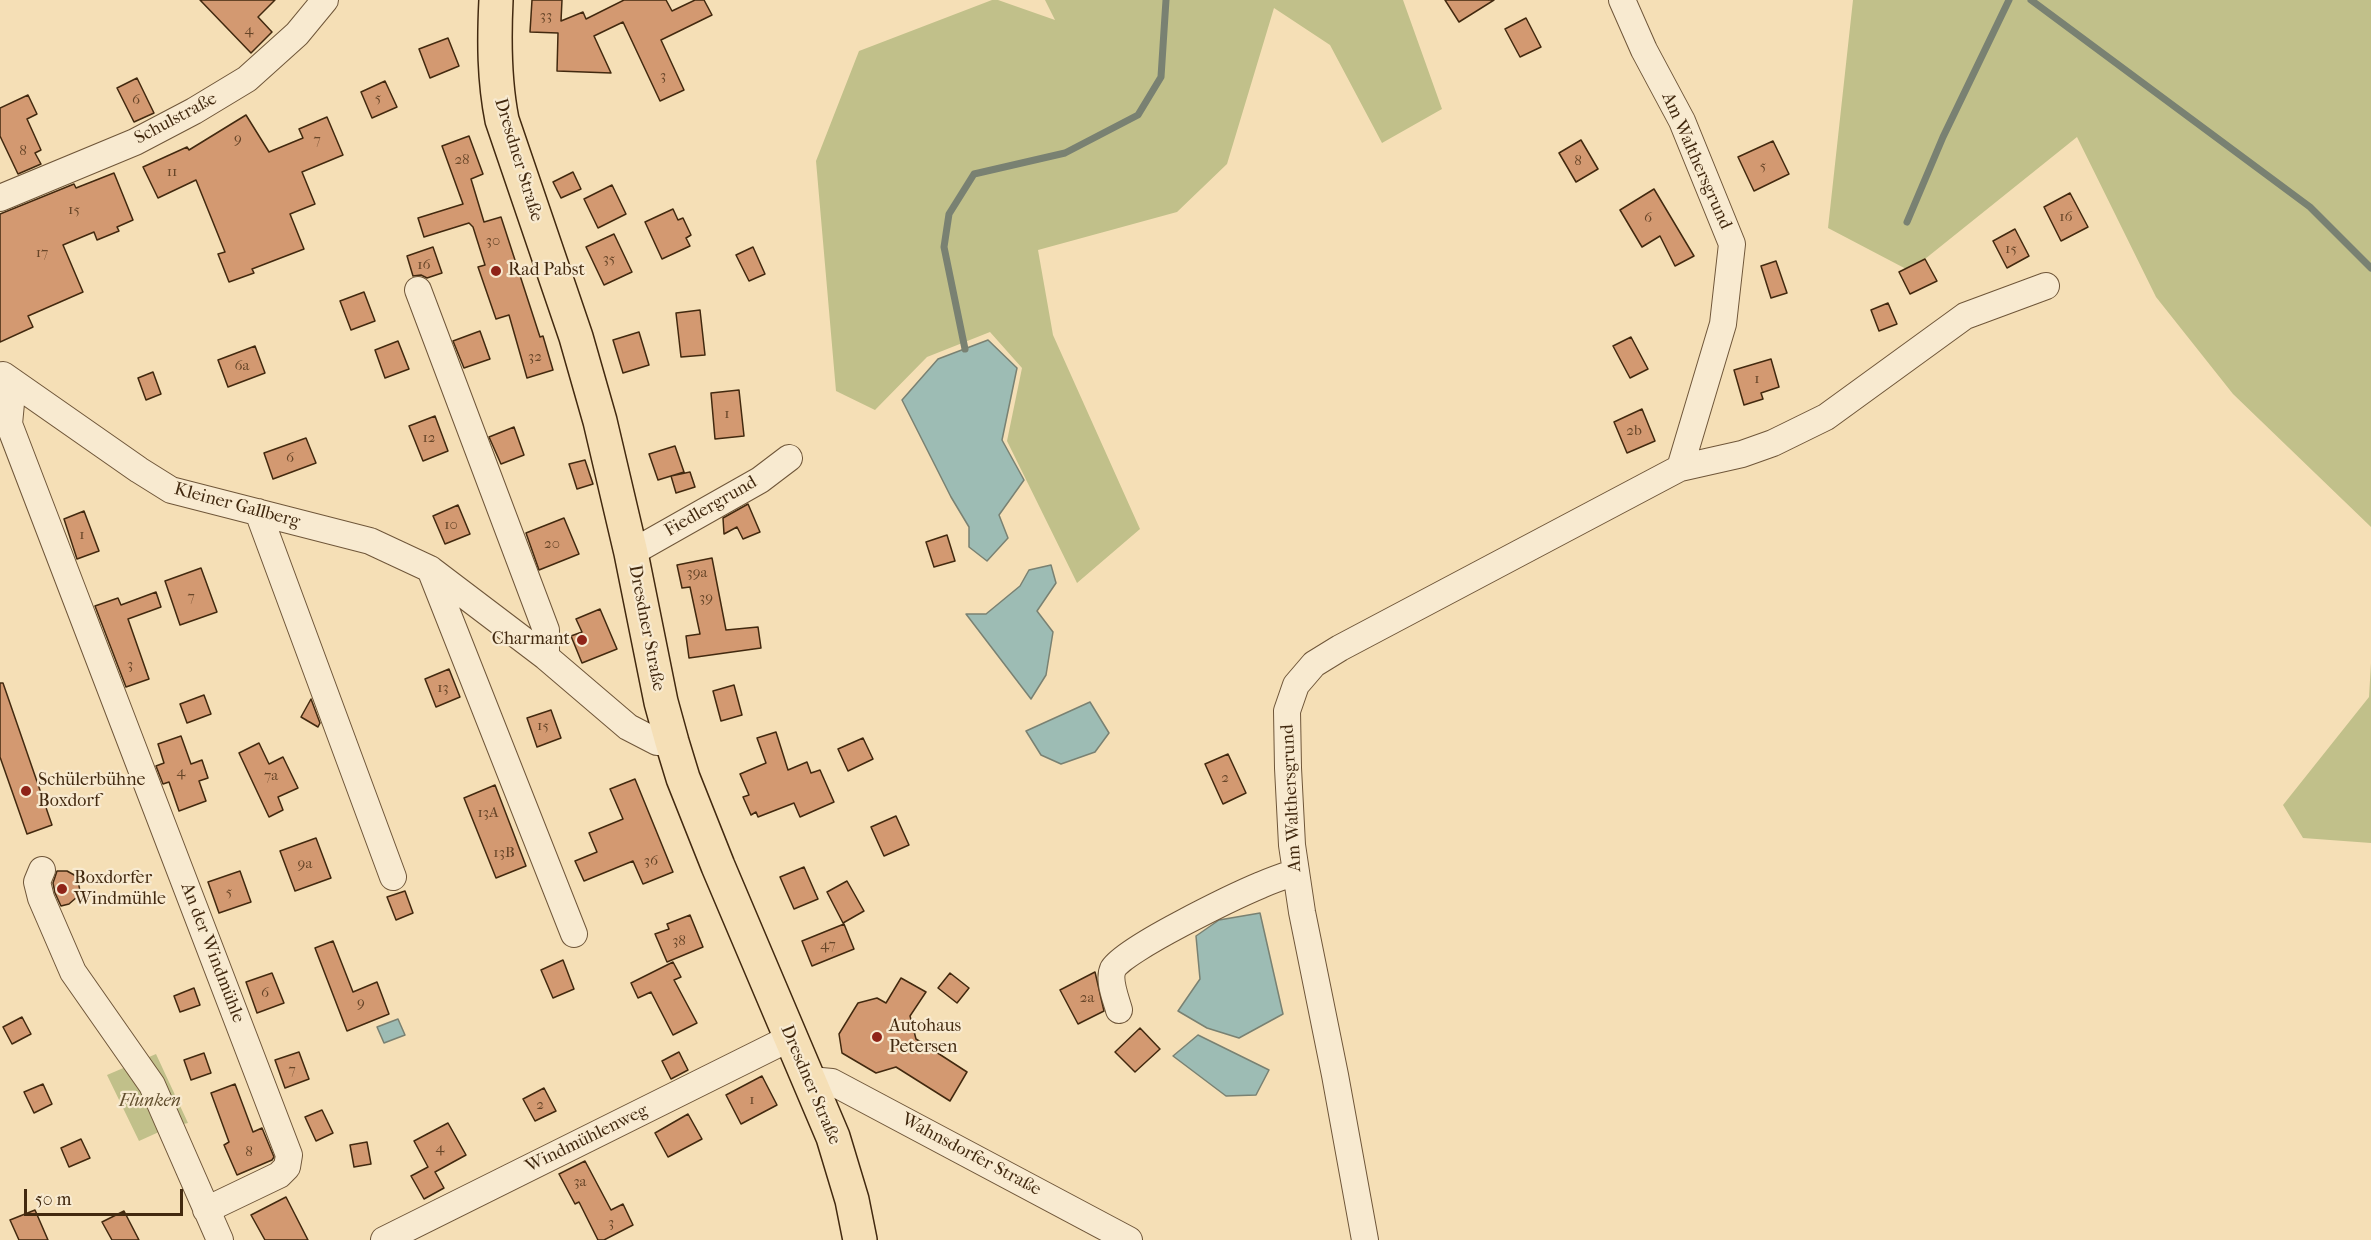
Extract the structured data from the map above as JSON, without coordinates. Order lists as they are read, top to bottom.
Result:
{
  "streets": {
    "main road": ["Dresdner Straße"],
    "street": [
      "Schulstraße",
      "Am Walthersgrund",
      "Kleiner Gallberg",
      "Fiedlergrund",
      "An der Windmühle",
      "Windmühlenweg",
      "Wahnsdorfer Straße"
    ]
  },
  "crossings": [
    ["Dresdner Straße", "Kleiner Gallberg"],
    ["Dresdner Straße", "Fiedlergrund"],
    ["Dresdner Straße", "Windmühlenweg"],
    ["Dresdner Straße", "Wahnsdorfer Straße"],
    ["Kleiner Gallberg", "An der Windmühle"]
  ],
  "parks": ["Flunken"],
  "places": [
    "Rad Pabst",
    "Charmant",
    "Schülerbühne Boxdorf",
    "Boxdorfer Windmühle",
    "Autohaus Petersen"
  ],
  "house_numbers": [
    "33",
    "4",
    "3",
    "5",
    "6",
    "9",
    "7",
    "8",
    "28",
    "8",
    "5",
    "11",
    "15",
    "16",
    "6",
    "30",
    "15",
    "17",
    "35",
    "16",
    "32",
    "6a",
    "1",
    "1",
    "2b",
    "12",
    "6",
    "10",
    "1",
    "20",
    "39a",
    "7",
    "39",
    "3",
    "13",
    "15",
    "4",
    "7a",
    "2",
    "13A",
    "13B",
    "36",
    "9a",
    "5",
    "38",
    "47",
    "6",
    "2a",
    "9",
    "7",
    "1",
    "2",
    "4",
    "8",
    "3a",
    "3"
  ],
  "scale_bar": "50 m"
}
